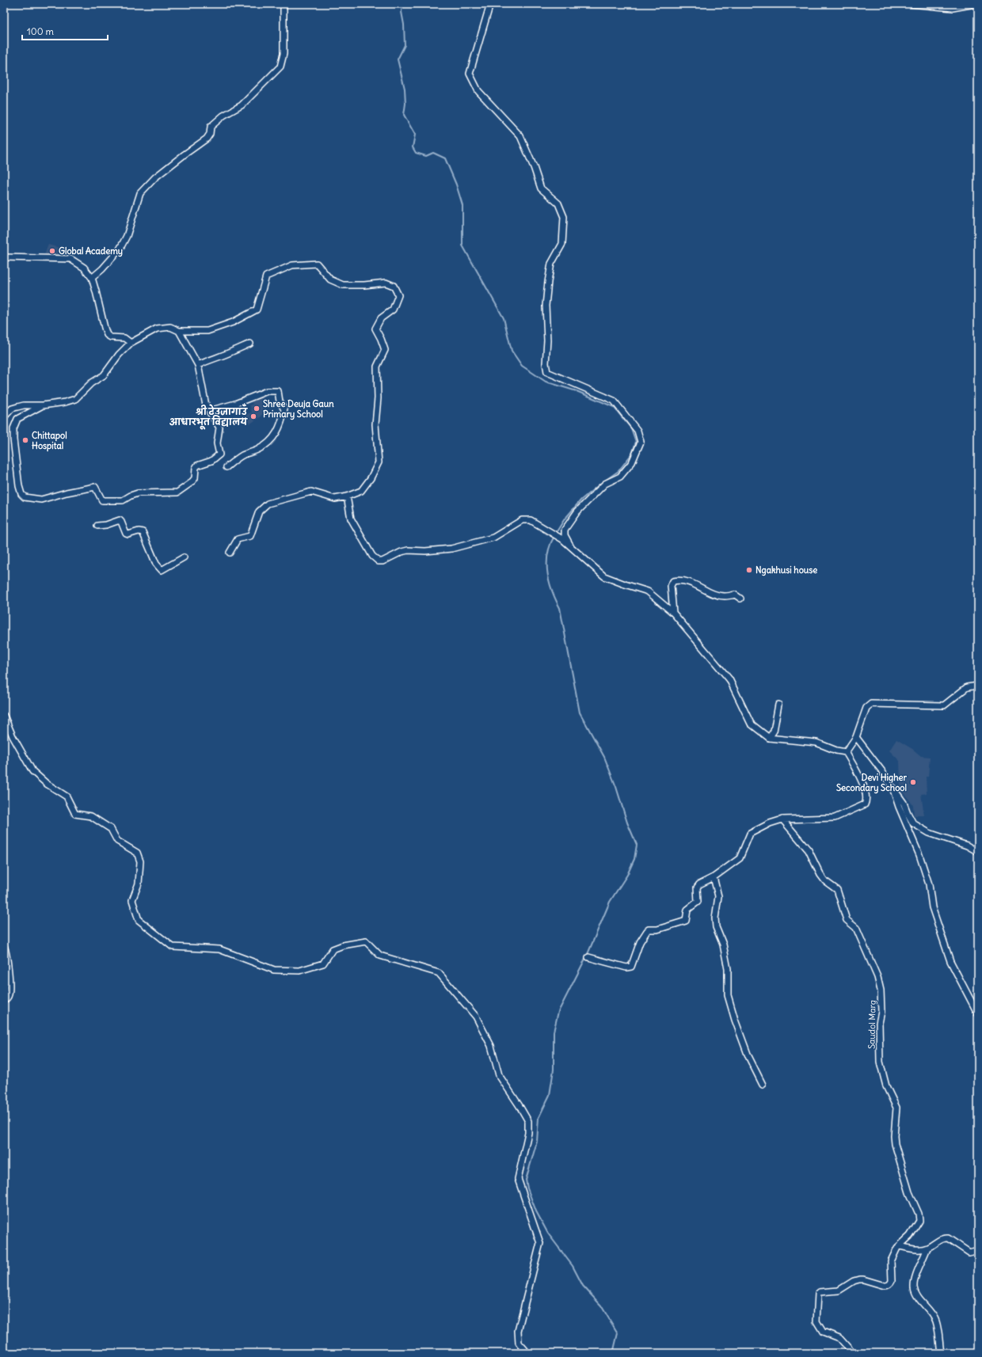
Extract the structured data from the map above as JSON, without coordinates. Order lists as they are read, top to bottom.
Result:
{
  "streets": {
    "street": ["Saudol Marg"]
  },
  "places": [
    "Global Academy",
    "Shree Deuja Gaun Primary School",
    "श्री देउजागाउँ आधारभूत विद्यालय",
    "Chittapol Hospital",
    "Ngakhusi house",
    "Devi Higher Secondary School"
  ],
  "scale_bar": "100 m"
}
